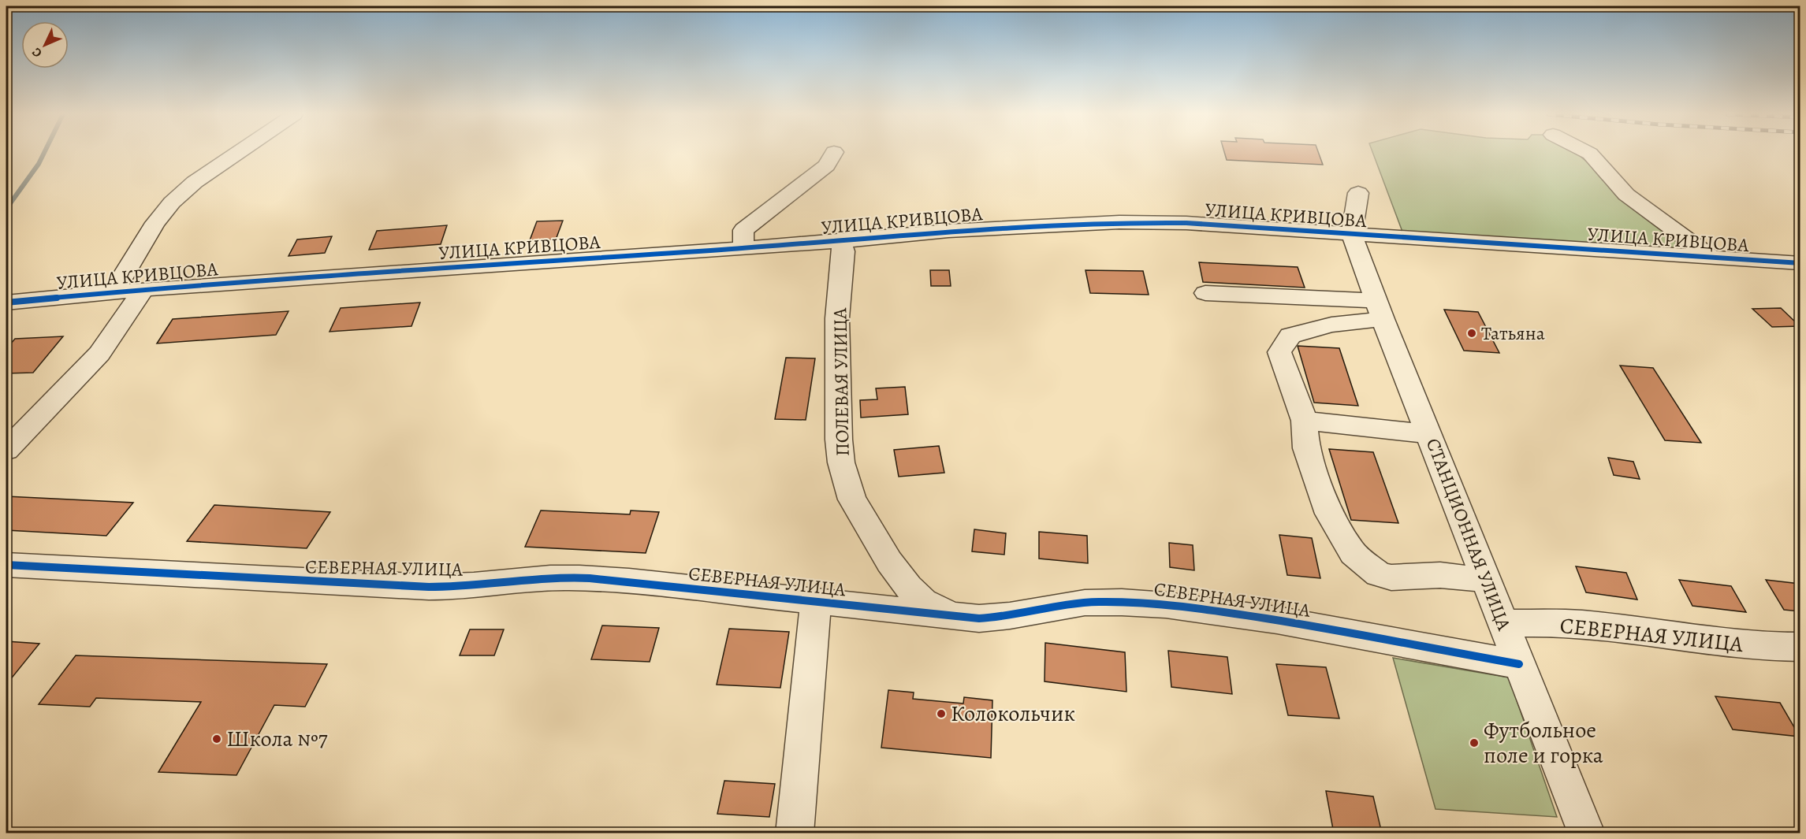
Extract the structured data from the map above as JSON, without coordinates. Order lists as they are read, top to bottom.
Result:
{
  "streets": {
    "street": [
      "УЛИЦА КРИВЦОВА",
      "ПОЛЕВАЯ УЛИЦА",
      "СТАНЦИОННАЯ УЛИЦА",
      "СЕВЕРНАЯ УЛИЦА"
    ]
  },
  "crossings": [
    ["УЛИЦА КРИВЦОВА", "ПОЛЕВАЯ УЛИЦА"],
    ["УЛИЦА КРИВЦОВА", "СТАНЦИОННАЯ УЛИЦА"],
    ["ПОЛЕВАЯ УЛИЦА", "СЕВЕРНАЯ УЛИЦА"],
    ["СТАНЦИОННАЯ УЛИЦА", "СЕВЕРНАЯ УЛИЦА"]
  ],
  "places": [
    "Татьяна",
    "Колокольчик",
    "Школа №7",
    "Футбольное поле и горка"
  ],
  "north": "bottom left"
}
